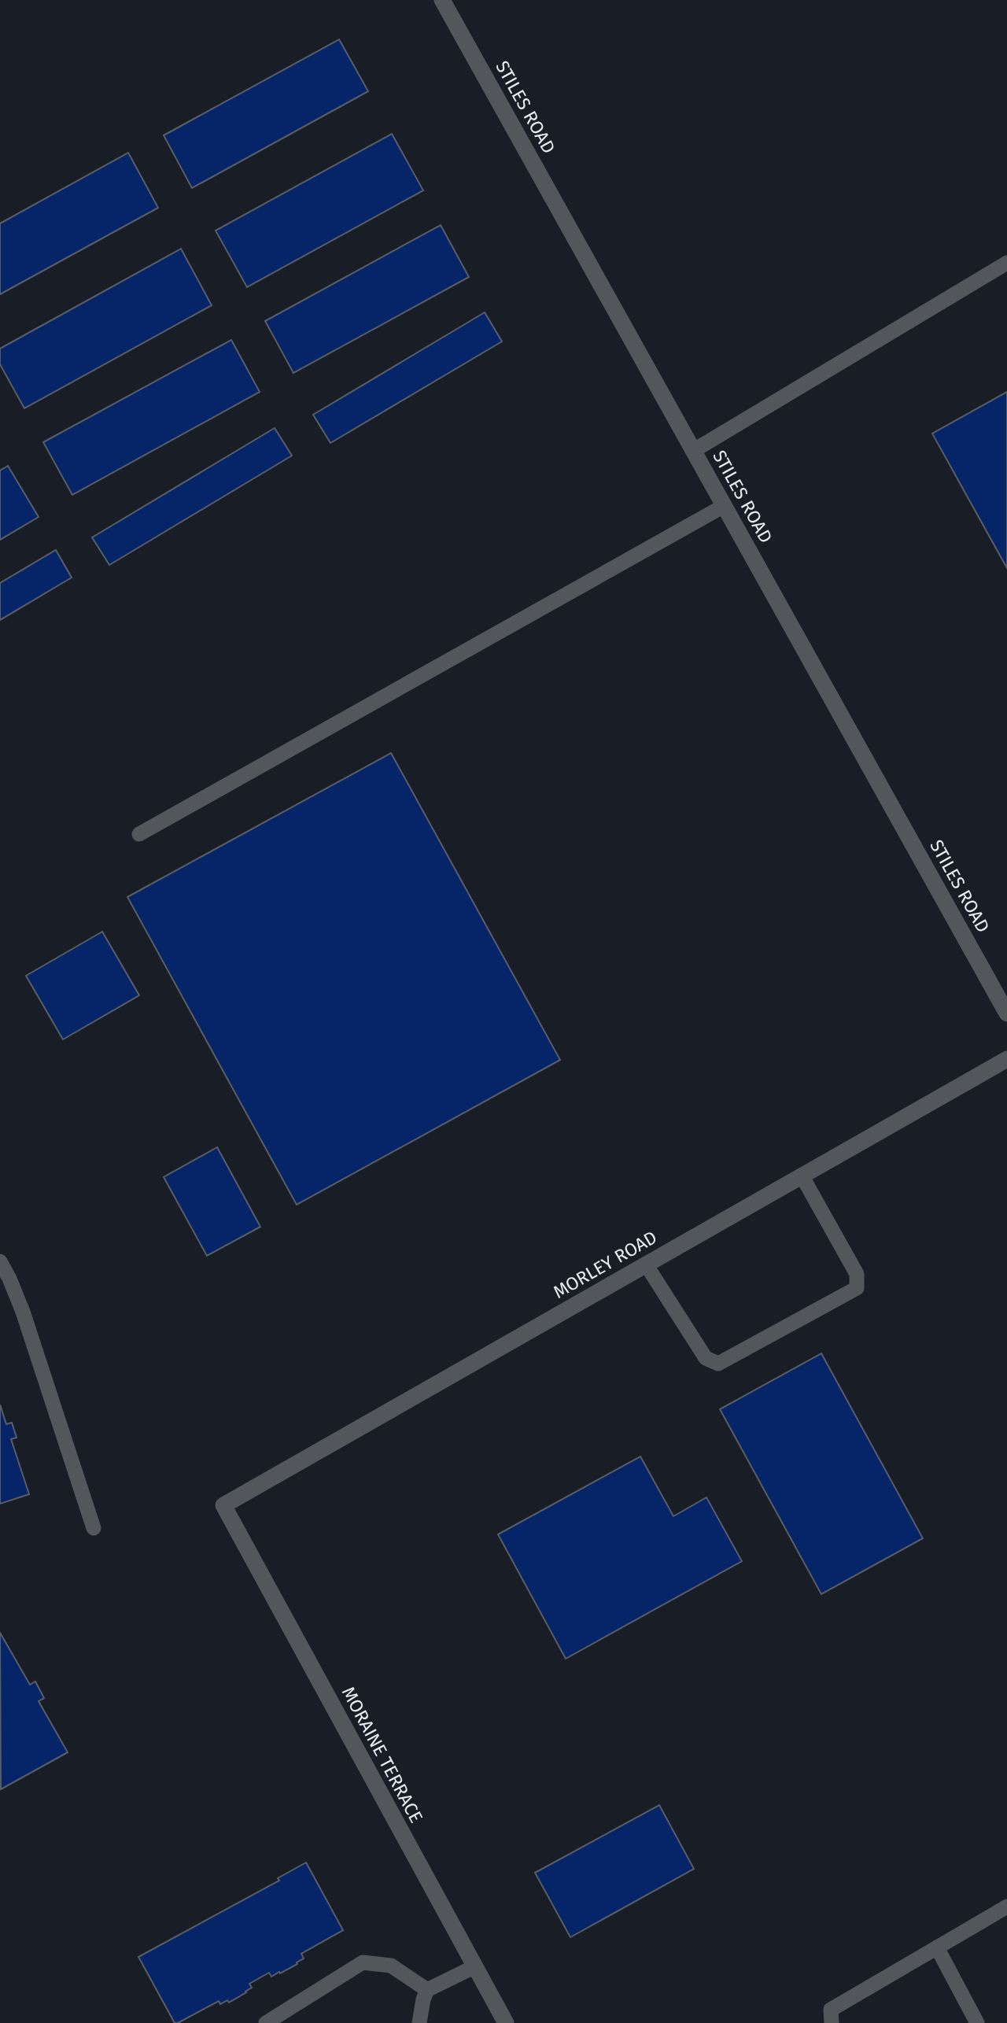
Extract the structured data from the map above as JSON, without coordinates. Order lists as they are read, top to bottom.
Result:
{
  "streets": {
    "street": ["STILES ROAD", "MORLEY ROAD", "MORAINE TERRACE"]
  },
  "crossings": [
    ["MORLEY ROAD", "MORAINE TERRACE"]
  ]
}
